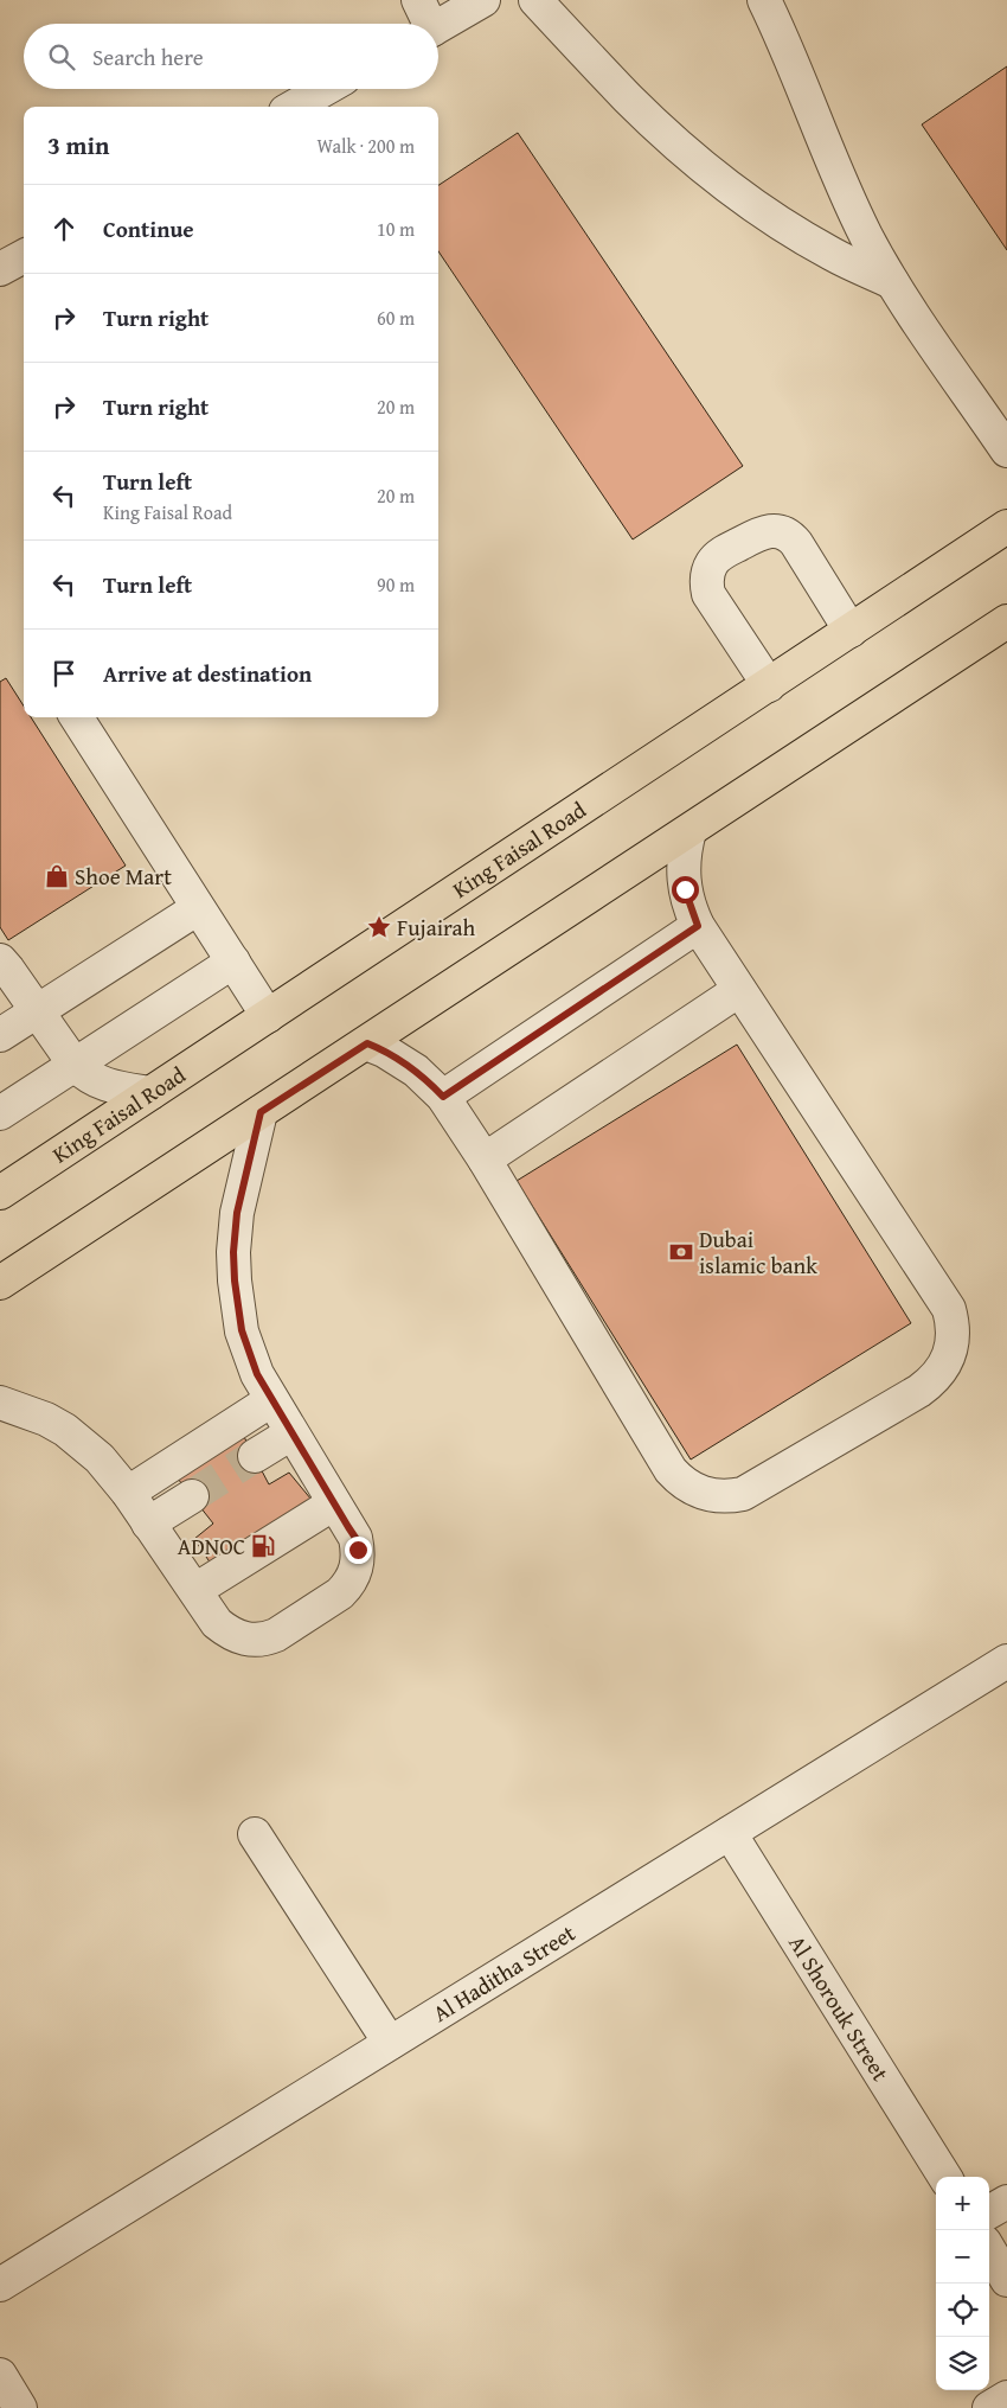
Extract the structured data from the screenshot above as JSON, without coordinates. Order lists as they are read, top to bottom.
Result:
{
  "streets": {
    "main road": ["King Faisal Road"],
    "street": ["Al Haditha Street", "Al Shorouk Street"]
  },
  "crossings": [
    ["Al Haditha Street", "Al Shorouk Street"]
  ],
  "places": {
    "shop": ["Shoe Mart"],
    "place": ["Fujairah"],
    "bank": ["Dubai islamic bank"],
    "fuel station": ["ADNOC"]
  },
  "page": {
    "search": "Search here",
    "heading": ["3 min", "Walk · 200 m"],
    "list": [
      ["Continue", "10 m"],
      ["Turn right", "60 m"],
      ["Turn right", "20 m"],
      ["Turn left", "King Faisal Road", "20 m"],
      ["Turn left", "90 m"],
      "Arrive at destination"
    ],
    "map_buttons": ["+", "−"]
  }
}
